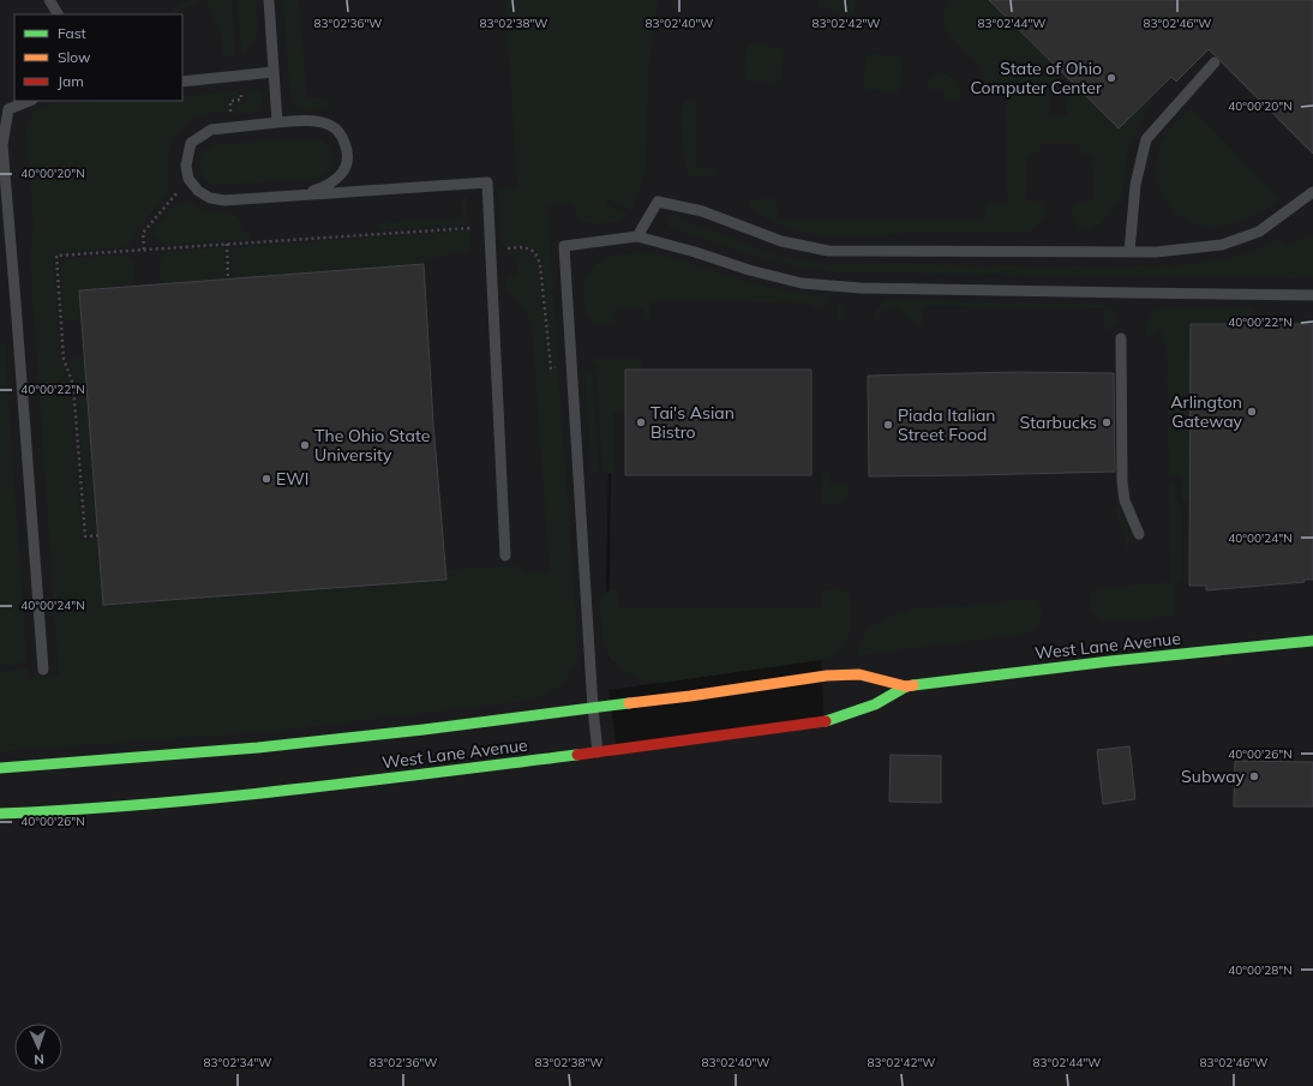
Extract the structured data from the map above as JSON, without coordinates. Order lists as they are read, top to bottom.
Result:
{
  "streets": {
    "main road": ["West Lane Avenue"]
  },
  "places": [
    "State of Ohio Computer Center",
    "Arlington Gateway",
    "Tai's Asian Bistro",
    "Starbucks",
    "Piada Italian Street Food",
    "The Ohio State University",
    "EWI",
    "Subway"
  ],
  "legend": ["Fast", "Slow", "Jam"],
  "north": "bottom",
  "coordinates": [
    "83°02'36\"W",
    "83°02'38\"W",
    "83°02'40\"W",
    "83°02'42\"W",
    "83°02'44\"W",
    "83°02'46\"W",
    "40°00'20\"N",
    "40°00'22\"N",
    "40°00'24\"N",
    "40°00'26\"N",
    "40°00'28\"N",
    "83°02'34\"W"
  ]
}
